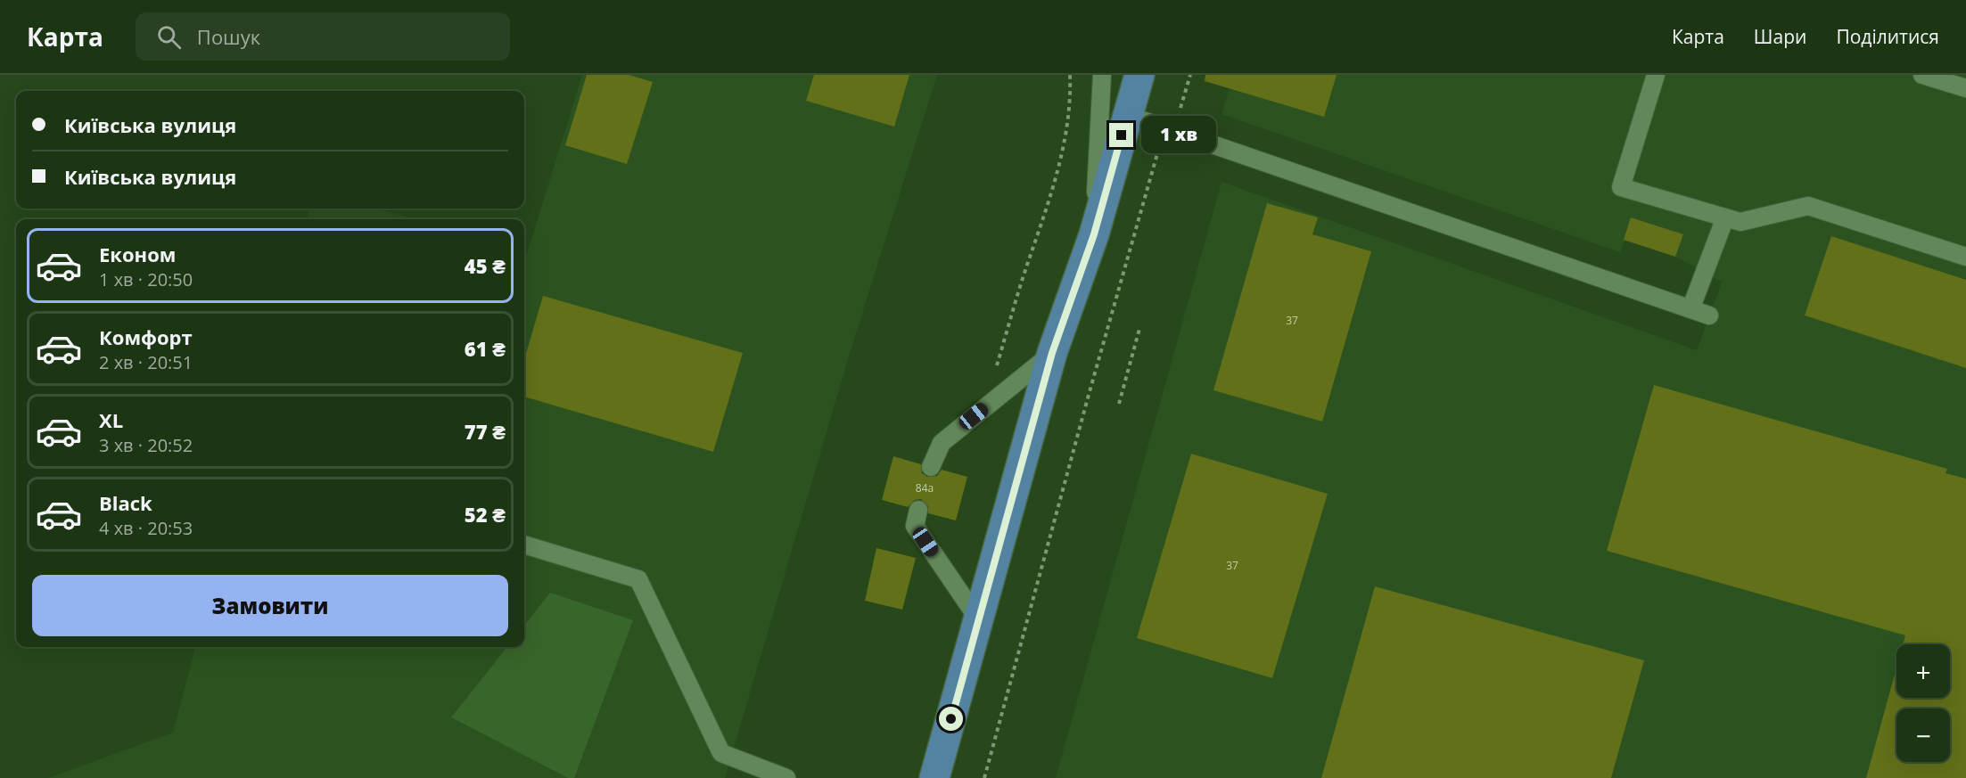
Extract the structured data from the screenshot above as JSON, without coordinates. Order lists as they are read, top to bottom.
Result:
{
  "house_numbers": ["37", "84а", "37"],
  "page": {
    "header": "Карта",
    "search": "Пошук",
    "nav": ["Карта", "Шари", "Поділитися"],
    "banner": ["Київська вулиця", "Київська вулиця"],
    "bubble": "1 хв",
    "list": [
      {
        "name": "Економ",
        "note": "1 хв · 20:50",
        "value": "45 ₴"
      },
      {
        "name": "Комфорт",
        "note": "2 хв · 20:51",
        "value": "61 ₴"
      },
      {
        "name": "XL",
        "note": "3 хв · 20:52",
        "value": "77 ₴"
      },
      {
        "name": "Black",
        "note": "4 хв · 20:53",
        "value": "52 ₴"
      }
    ],
    "buttons": "Замовити",
    "map_buttons": ["+", "−"]
  }
}
